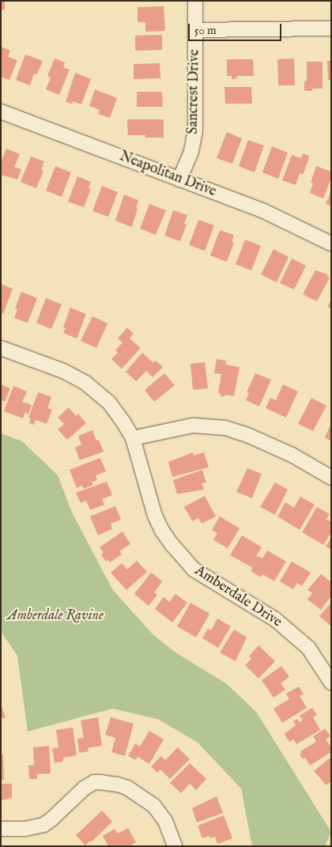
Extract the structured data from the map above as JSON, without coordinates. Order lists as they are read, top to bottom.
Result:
{
  "streets": {
    "street": ["Sancrest Drive", "Neapolitan Drive", "Amberdale Drive"]
  },
  "crossings": [
    ["Sancrest Drive", "Neapolitan Drive"]
  ],
  "parks": ["Amberdale Ravine"],
  "scale_bar": "50 m"
}
